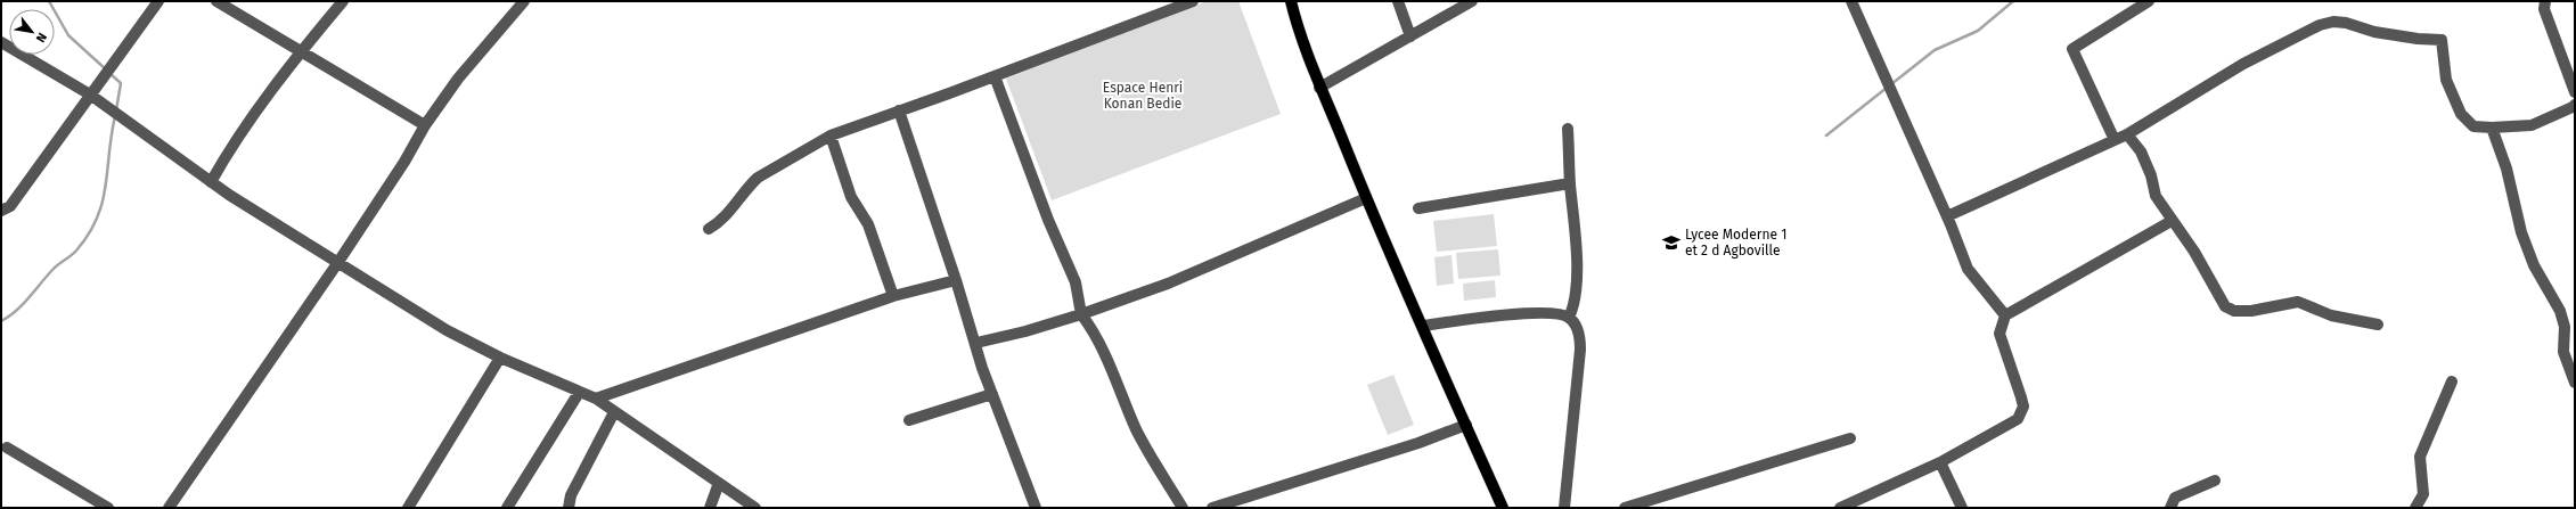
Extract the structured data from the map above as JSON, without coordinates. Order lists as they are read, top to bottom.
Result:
{
  "parks": ["Espace Henri Konan Bedie"],
  "places": {
    "school or university": ["Lycee Moderne 1 et 2 d Agboville"]
  },
  "north": "bottom right"
}
